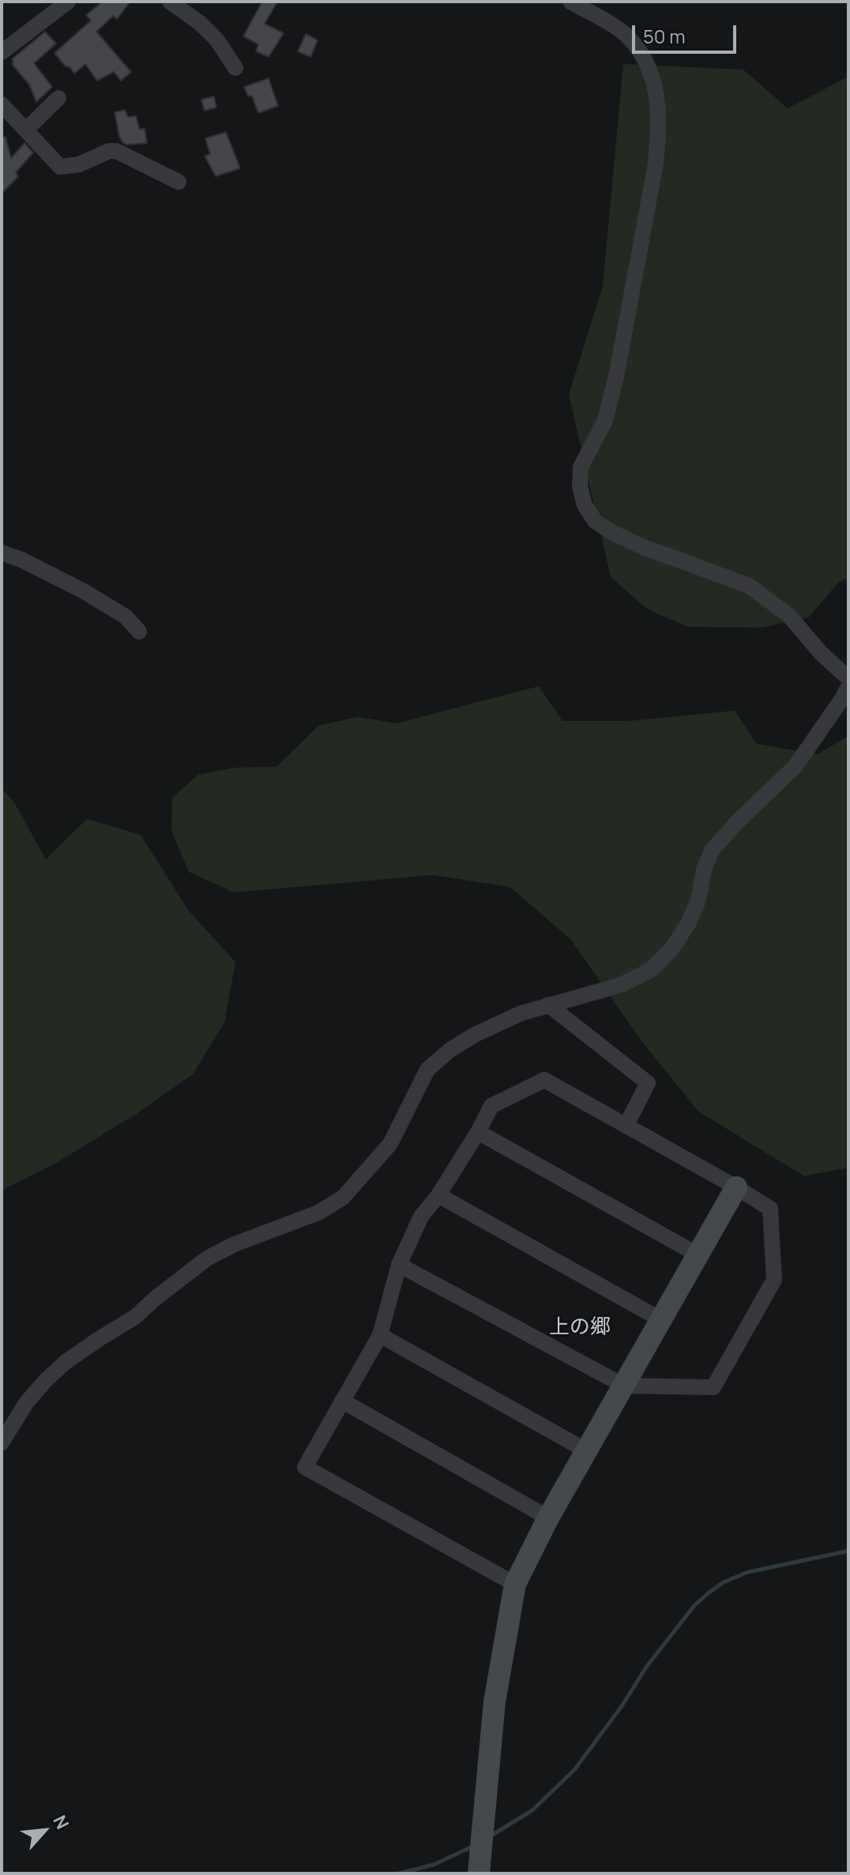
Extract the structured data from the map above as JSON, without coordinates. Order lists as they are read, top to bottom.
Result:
{
  "districts": ["上の郷"],
  "scale_bar": "50 m",
  "north": "top right"
}
